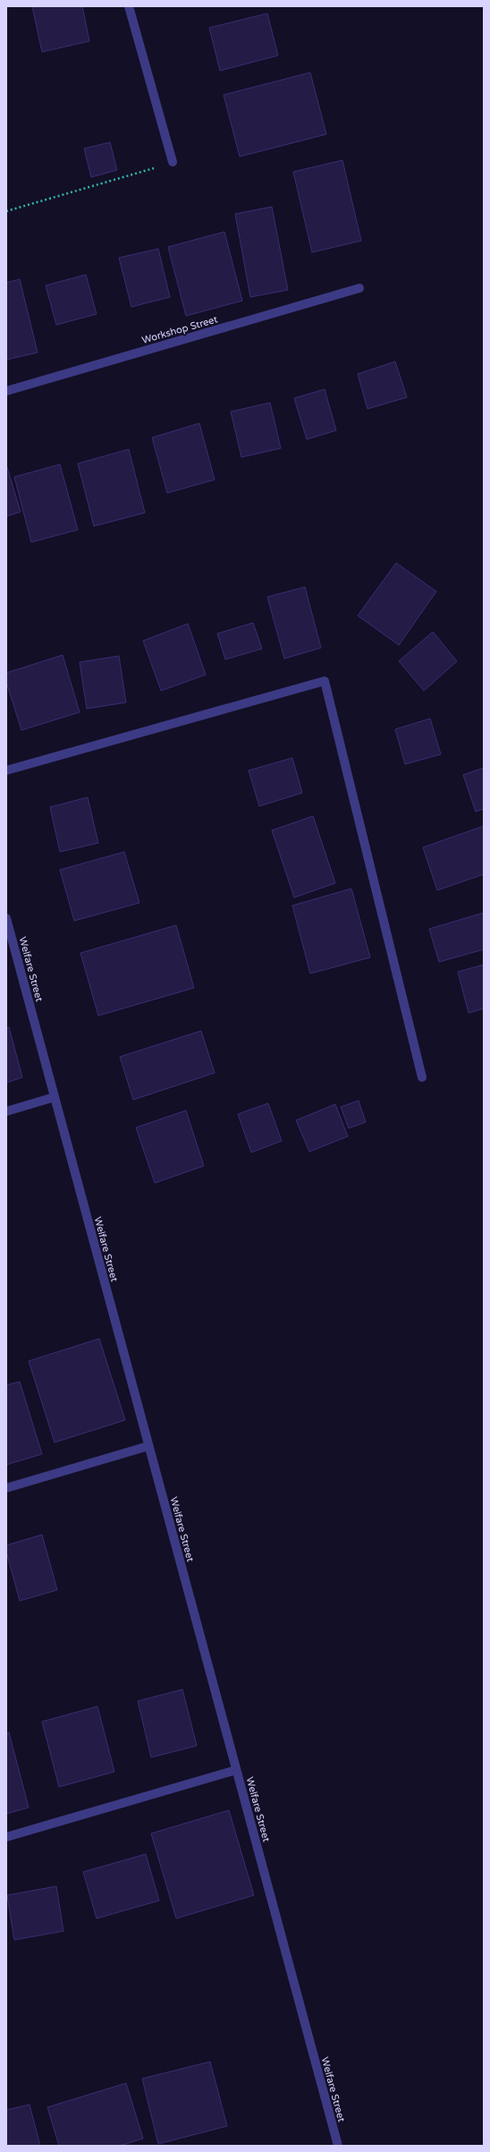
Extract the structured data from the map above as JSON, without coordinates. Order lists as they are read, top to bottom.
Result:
{
  "streets": {
    "street": ["Workshop Street", "Welfare Street"]
  }
}
